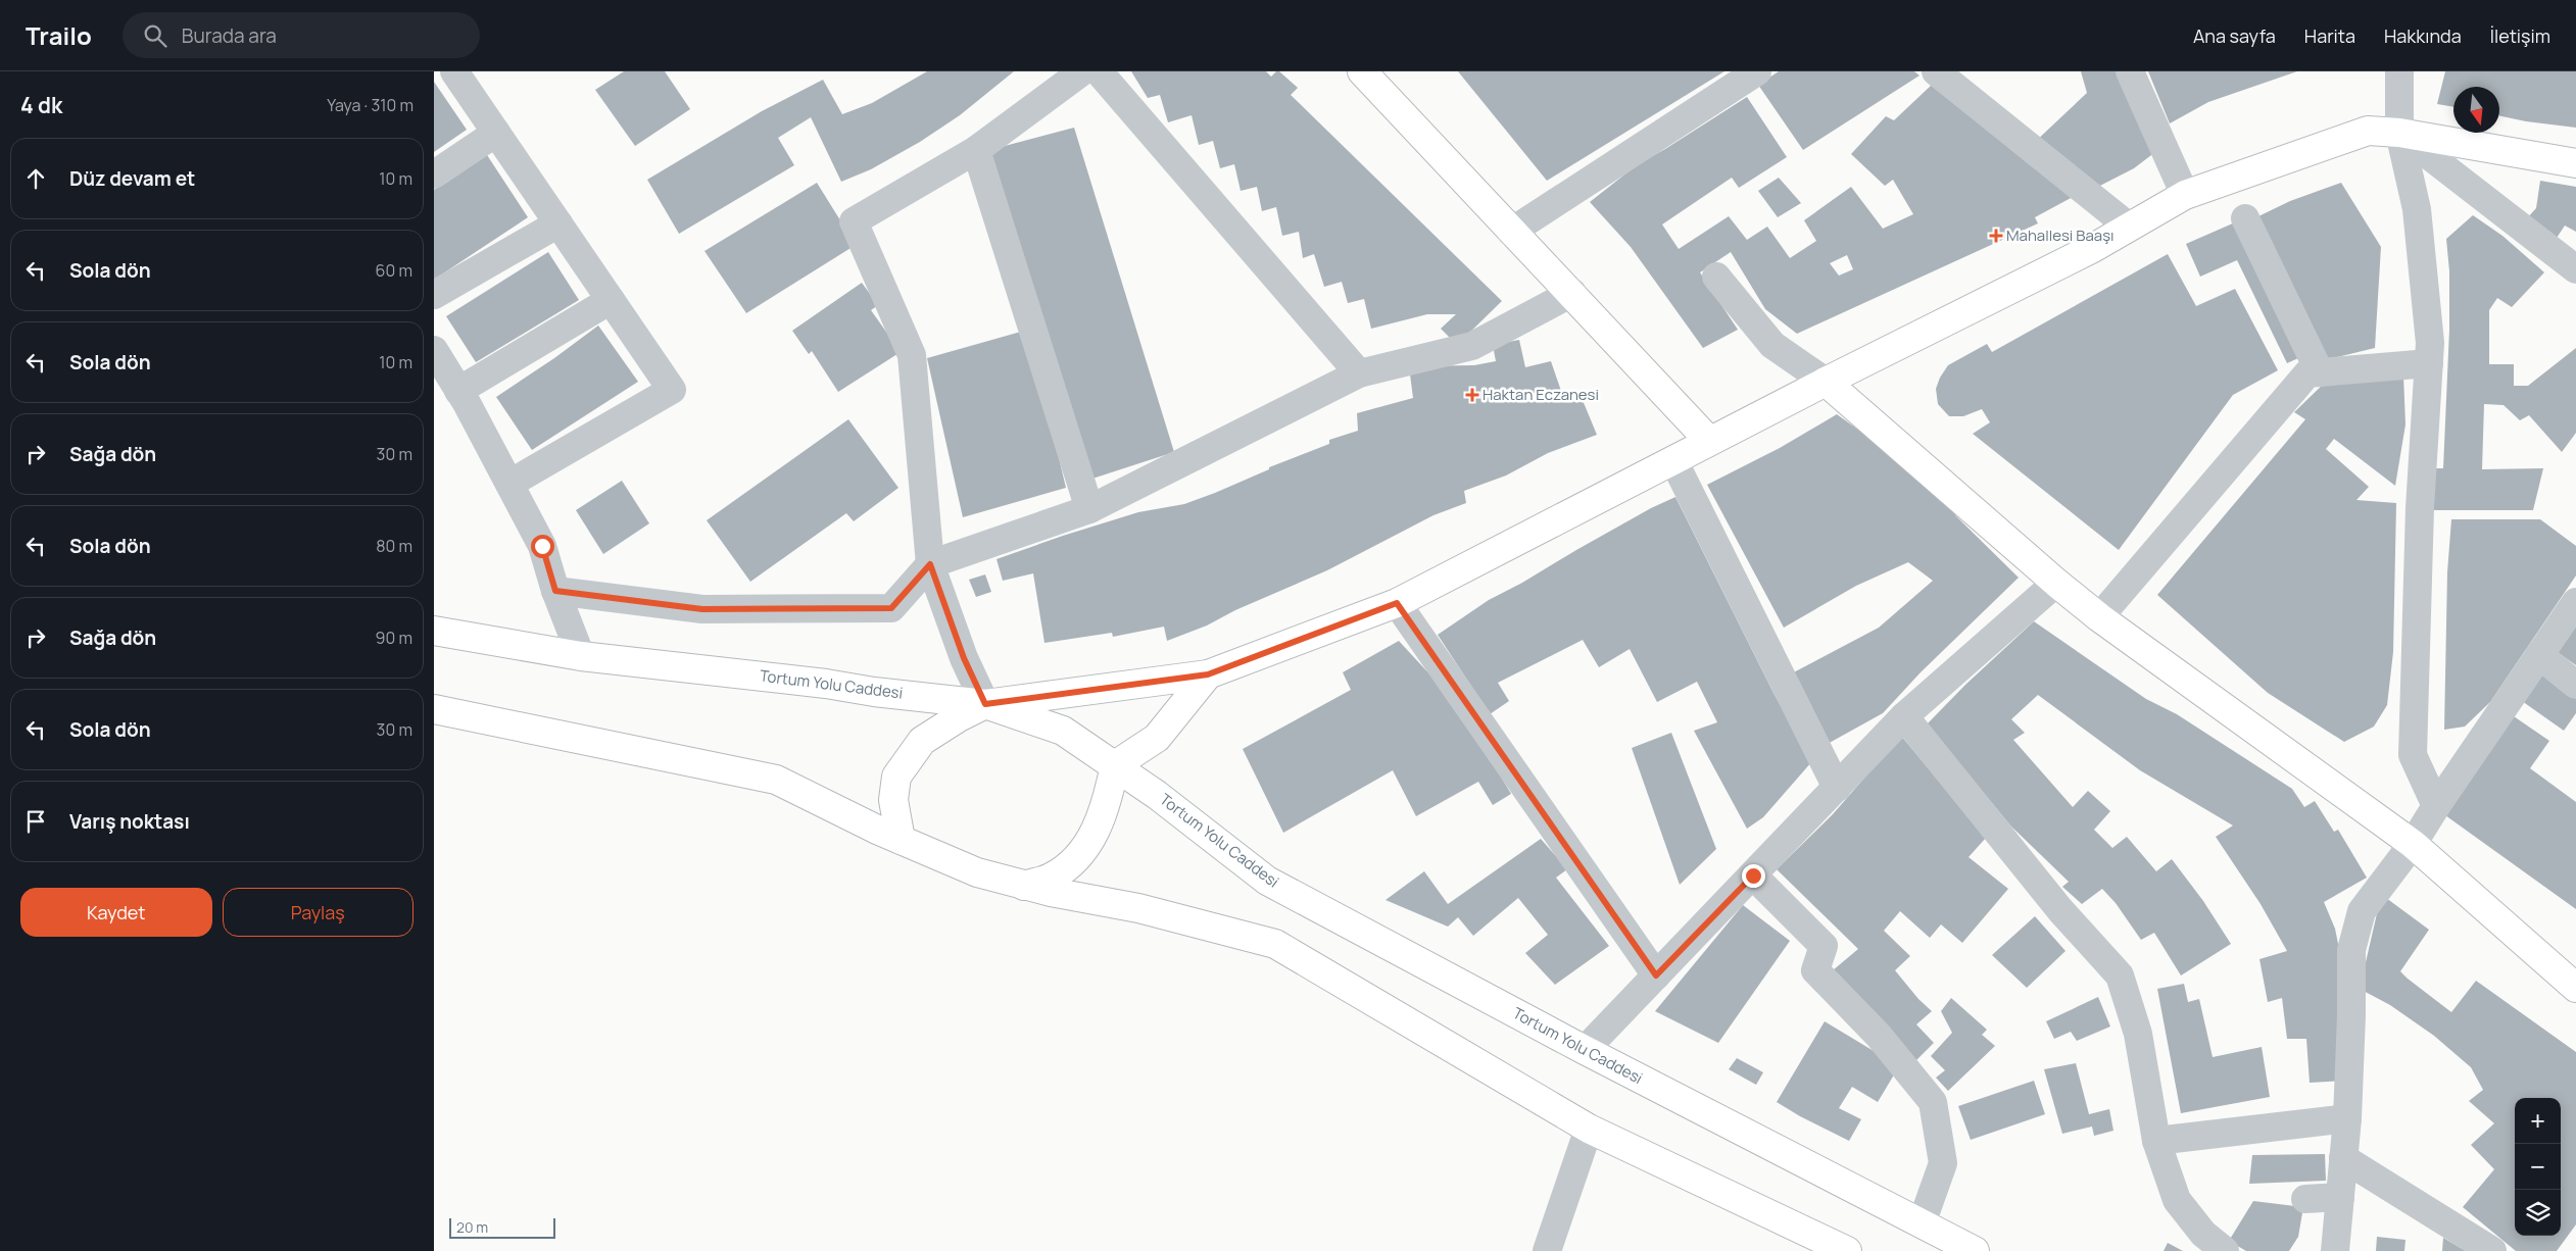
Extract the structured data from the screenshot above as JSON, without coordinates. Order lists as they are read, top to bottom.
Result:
{
  "streets": {
    "main road": ["Tortum Yolu Caddesi"]
  },
  "places": {
    "health": ["Mahallesi Baaşı", "Haktan Eczanesi"]
  },
  "scale_bar": "20 m",
  "north": "bottom",
  "page": {
    "header": "Trailo",
    "search": "Burada ara",
    "nav": [
      "Ana sayfa",
      "Harita",
      "Hakkında",
      "İletişim"
    ],
    "heading": ["4 dk", "Yaya · 310 m"],
    "list": [
      ["Düz devam et", "10 m"],
      ["Sola dön", "60 m"],
      ["Sola dön", "10 m"],
      ["Sağa dön", "30 m"],
      ["Sola dön", "80 m"],
      ["Sağa dön", "90 m"],
      ["Sola dön", "30 m"],
      "Varış noktası"
    ],
    "buttons": ["Kaydet", "Paylaş"],
    "map_buttons": ["+", "−"],
    "scale": "20 m"
  }
}
